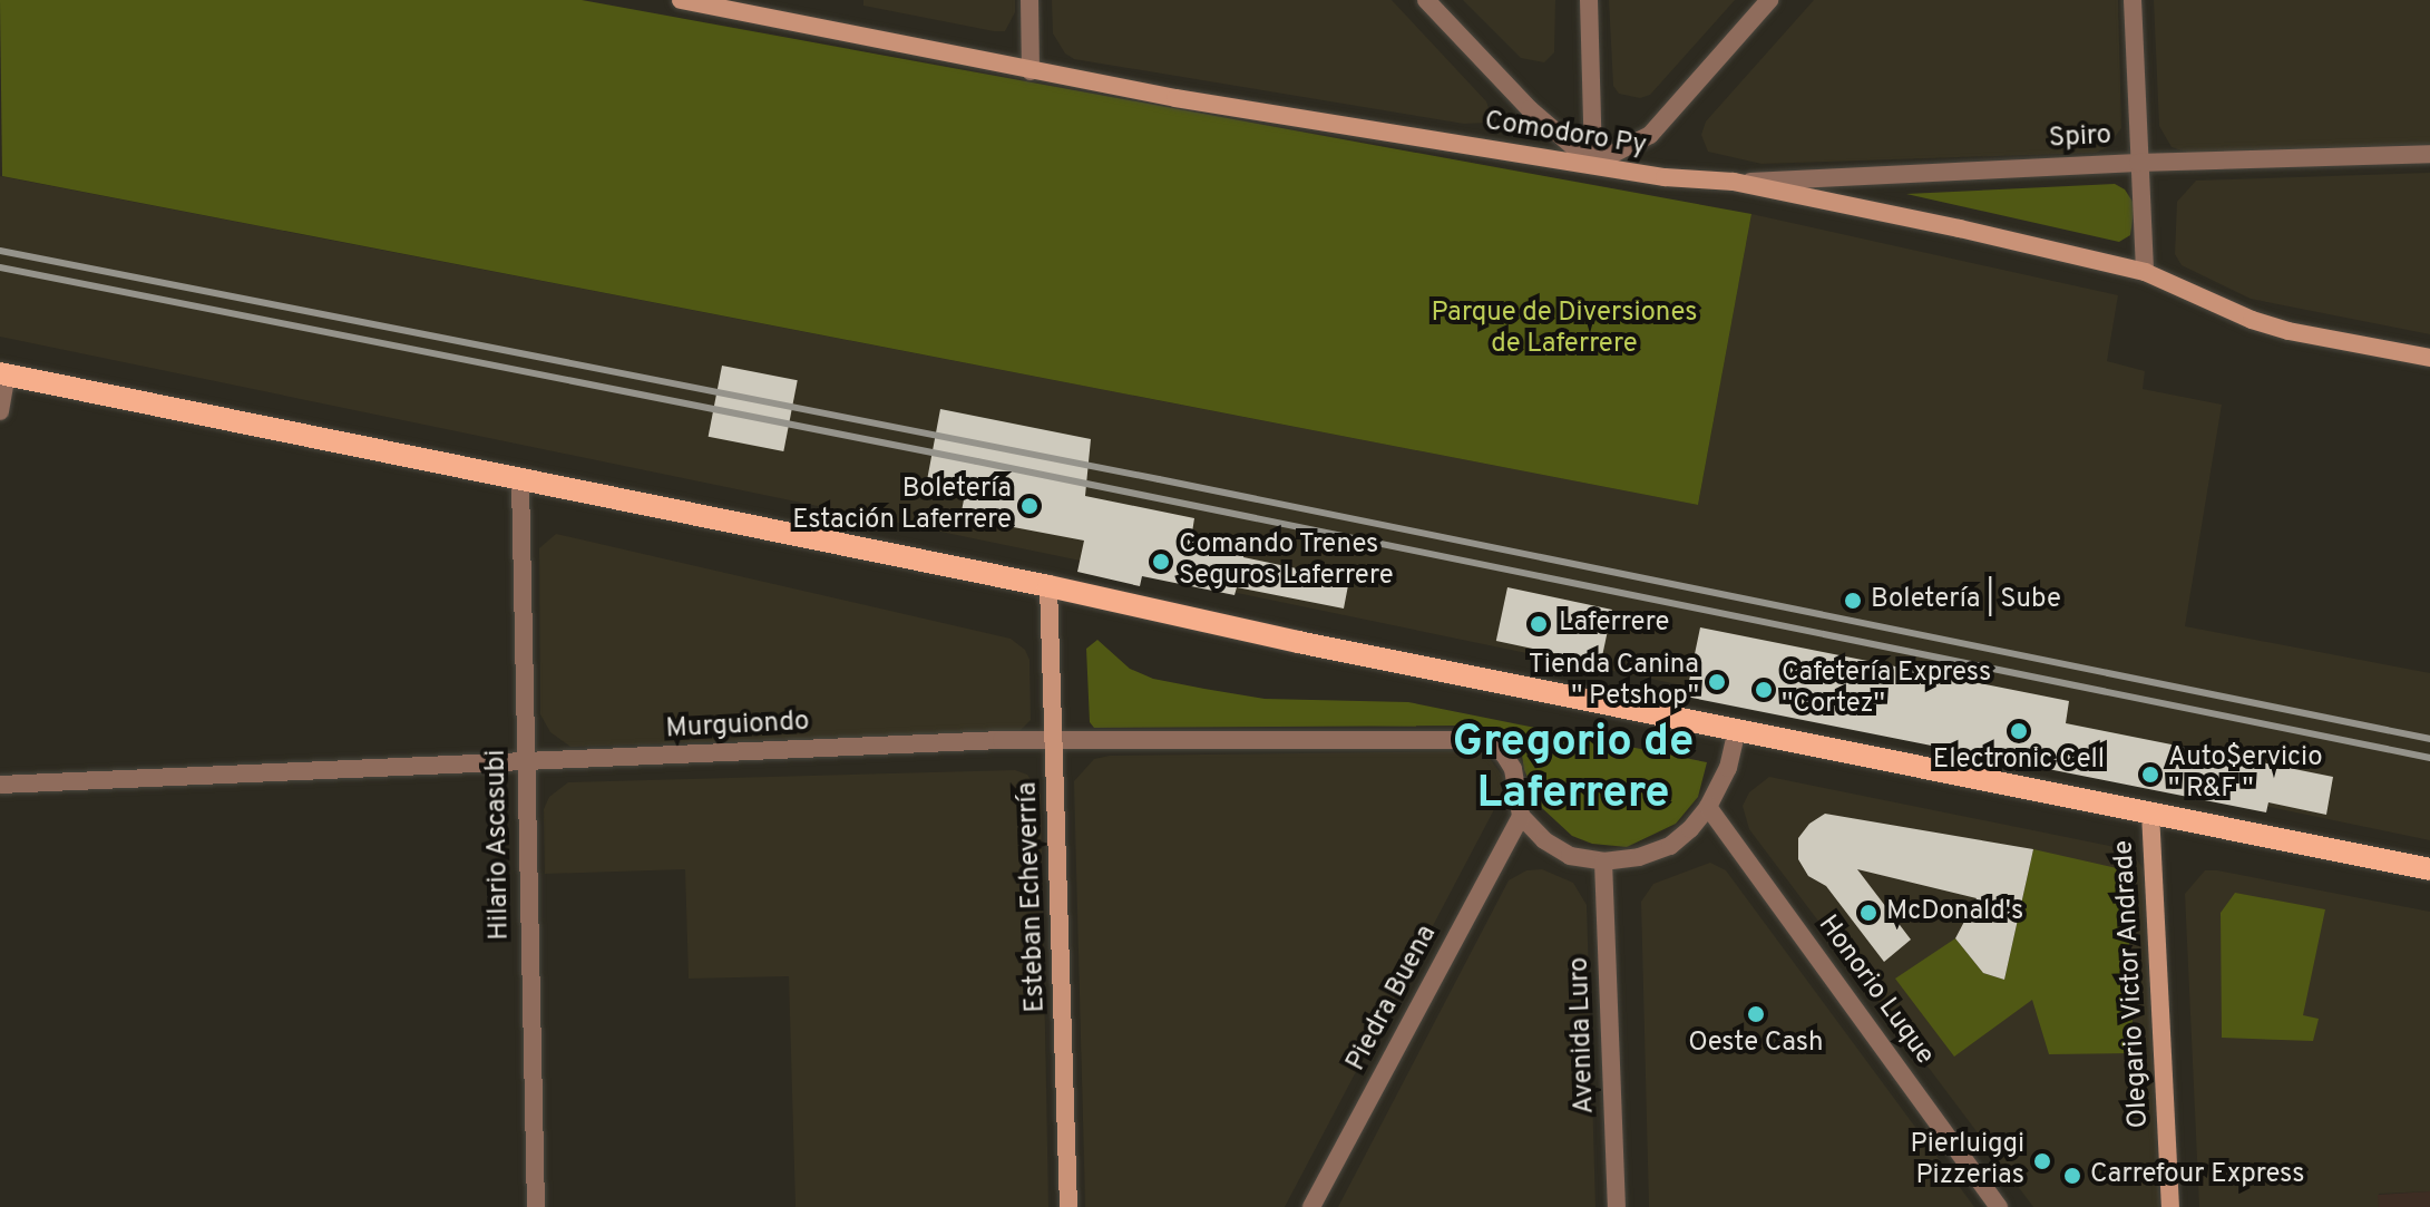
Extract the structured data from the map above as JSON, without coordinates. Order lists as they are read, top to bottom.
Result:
{
  "streets": {
    "main road": ["Comodoro Py", "Esteban Echeverría", "Olegario Victor Andrade"],
    "street": [
      "Spiro",
      "Murguiondo",
      "Hilario Ascasubi",
      "Honorio Luque",
      "Piedra Buena",
      "Avenida Luro"
    ]
  },
  "crossings": [
    ["Comodoro Py", "Spiro"],
    ["Murguiondo", "Hilario Ascasubi"],
    ["Murguiondo", "Esteban Echeverría"],
    ["Murguiondo", "Piedra Buena"]
  ],
  "districts": ["Gregorio de Laferrere"],
  "parks": ["Parque de Diversiones de Laferrere"],
  "places": [
    "Boletería Estación Laferrere",
    "Comando Trenes Seguros Laferrere",
    "Boletería | Sube",
    "Laferrere",
    "Tienda Canina '' Petshop''",
    "Cafetería Express ''Cortez''",
    "Electronic Cell",
    "Auto$ervicio '' R&F ''",
    "McDonald's",
    "Oeste Cash",
    "Pierluiggi Pizzerias",
    "Carrefour Express"
  ]
}
